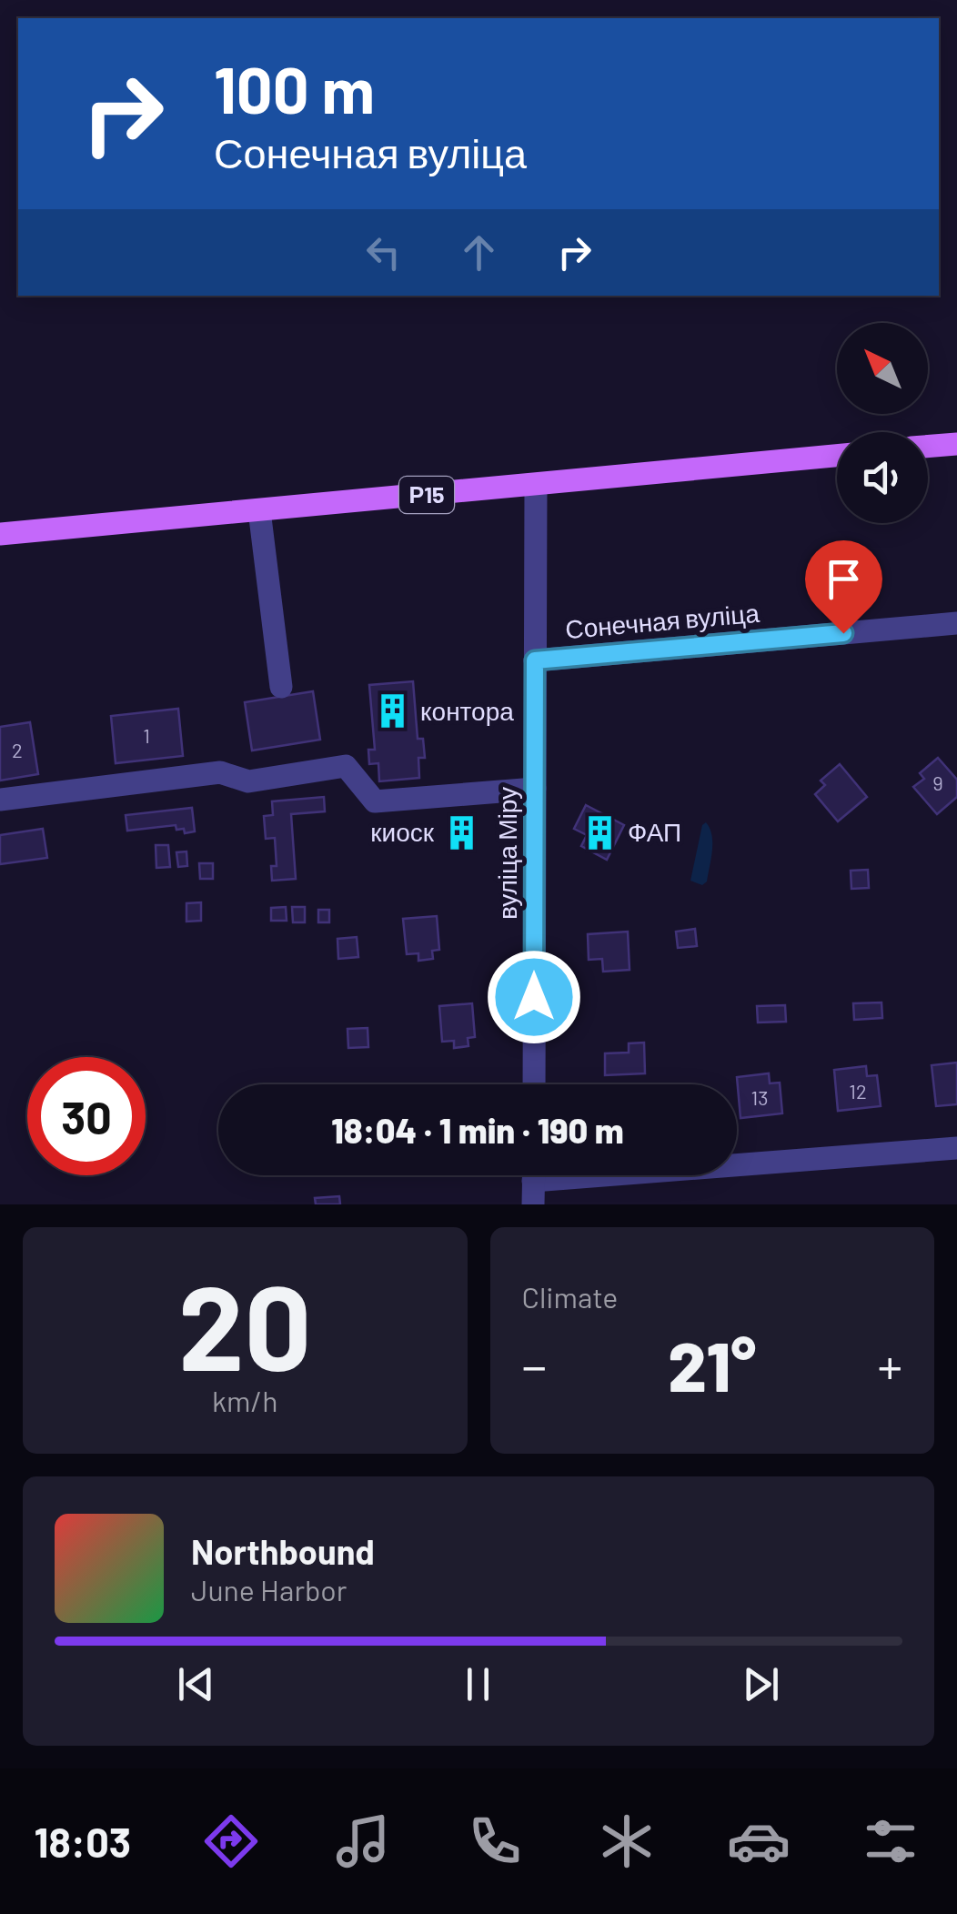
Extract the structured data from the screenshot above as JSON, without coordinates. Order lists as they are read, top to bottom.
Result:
{
  "streets": {
    "main road": ["Р15"],
    "street": ["Сонечная вуліца", "вуліца Міру"]
  },
  "crossings": [
    ["Р15", "вуліца Міру"],
    ["Сонечная вуліца", "вуліца Міру"]
  ],
  "places": {
    "building": ["контора", "киоск", "ФАП"]
  },
  "house_numbers": [
    "1",
    "2",
    "9",
    "12",
    "13"
  ],
  "north": "top left",
  "page": {
    "turn": ["100 m", "Сонечная вуліца"],
    "limit": "30",
    "trip": "18:04 · 1 min · 190 m",
    "tile": [
      ["20", "km/h"],
      "Climate"
    ],
    "heat": ["−", "21°", "+"],
    "song": ["Northbound", "June Harbor"],
    "tabs": "18:03"
  }
}
